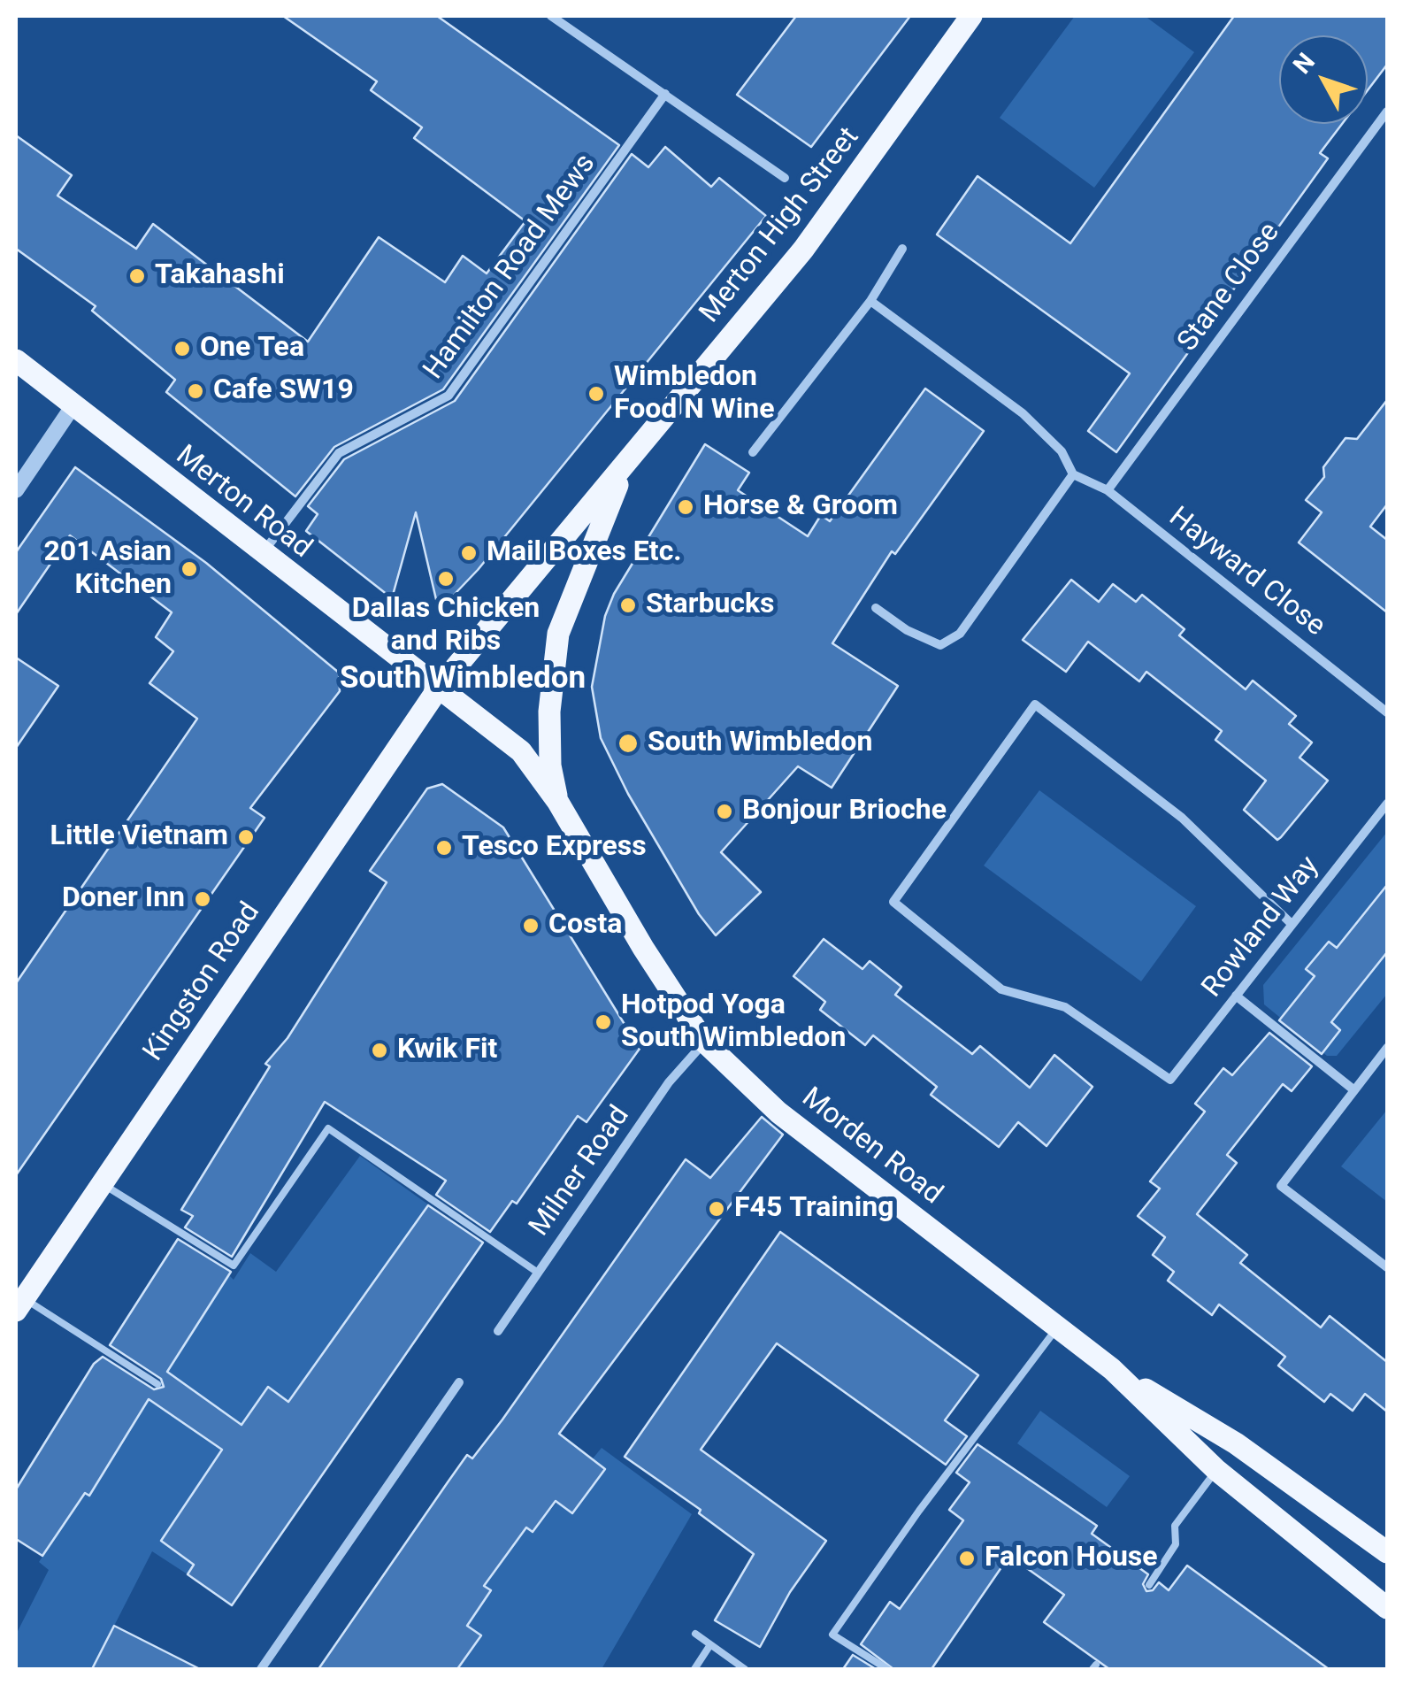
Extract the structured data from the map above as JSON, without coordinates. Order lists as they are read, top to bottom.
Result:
{
  "streets": {
    "main road": [
      "Merton High Street",
      "Merton Road",
      "Kingston Road",
      "Morden Road"
    ],
    "street": [
      "Hamilton Road Mews",
      "Stane Close",
      "Hayward Close",
      "Rowland Way",
      "Milner Road"
    ]
  },
  "crossings": [
    ["Merton High Street", "Merton Road"],
    ["Merton High Street", "Kingston Road"],
    ["Merton High Street", "Morden Road"],
    ["Hamilton Road Mews", "Merton Road"],
    ["Stane Close", "Hayward Close"],
    ["Merton Road", "Kingston Road"],
    ["Merton Road", "Morden Road"],
    ["Kingston Road", "Morden Road"],
    ["Morden Road", "Milner Road"]
  ],
  "districts": ["South Wimbledon"],
  "places": [
    "Takahashi",
    "One Tea",
    "Cafe SW19",
    "Wimbledon Food N Wine",
    "Horse & Groom",
    "Mail Boxes Etc.",
    "201 Asian Kitchen",
    "Dallas Chicken and Ribs",
    "Starbucks",
    "South Wimbledon",
    "Bonjour Brioche",
    "Little Vietnam",
    "Tesco Express",
    "Doner Inn",
    "Costa",
    "Hotpod Yoga South Wimbledon",
    "Kwik Fit",
    "F45 Training",
    "Falcon House"
  ],
  "north": "top left"
}
